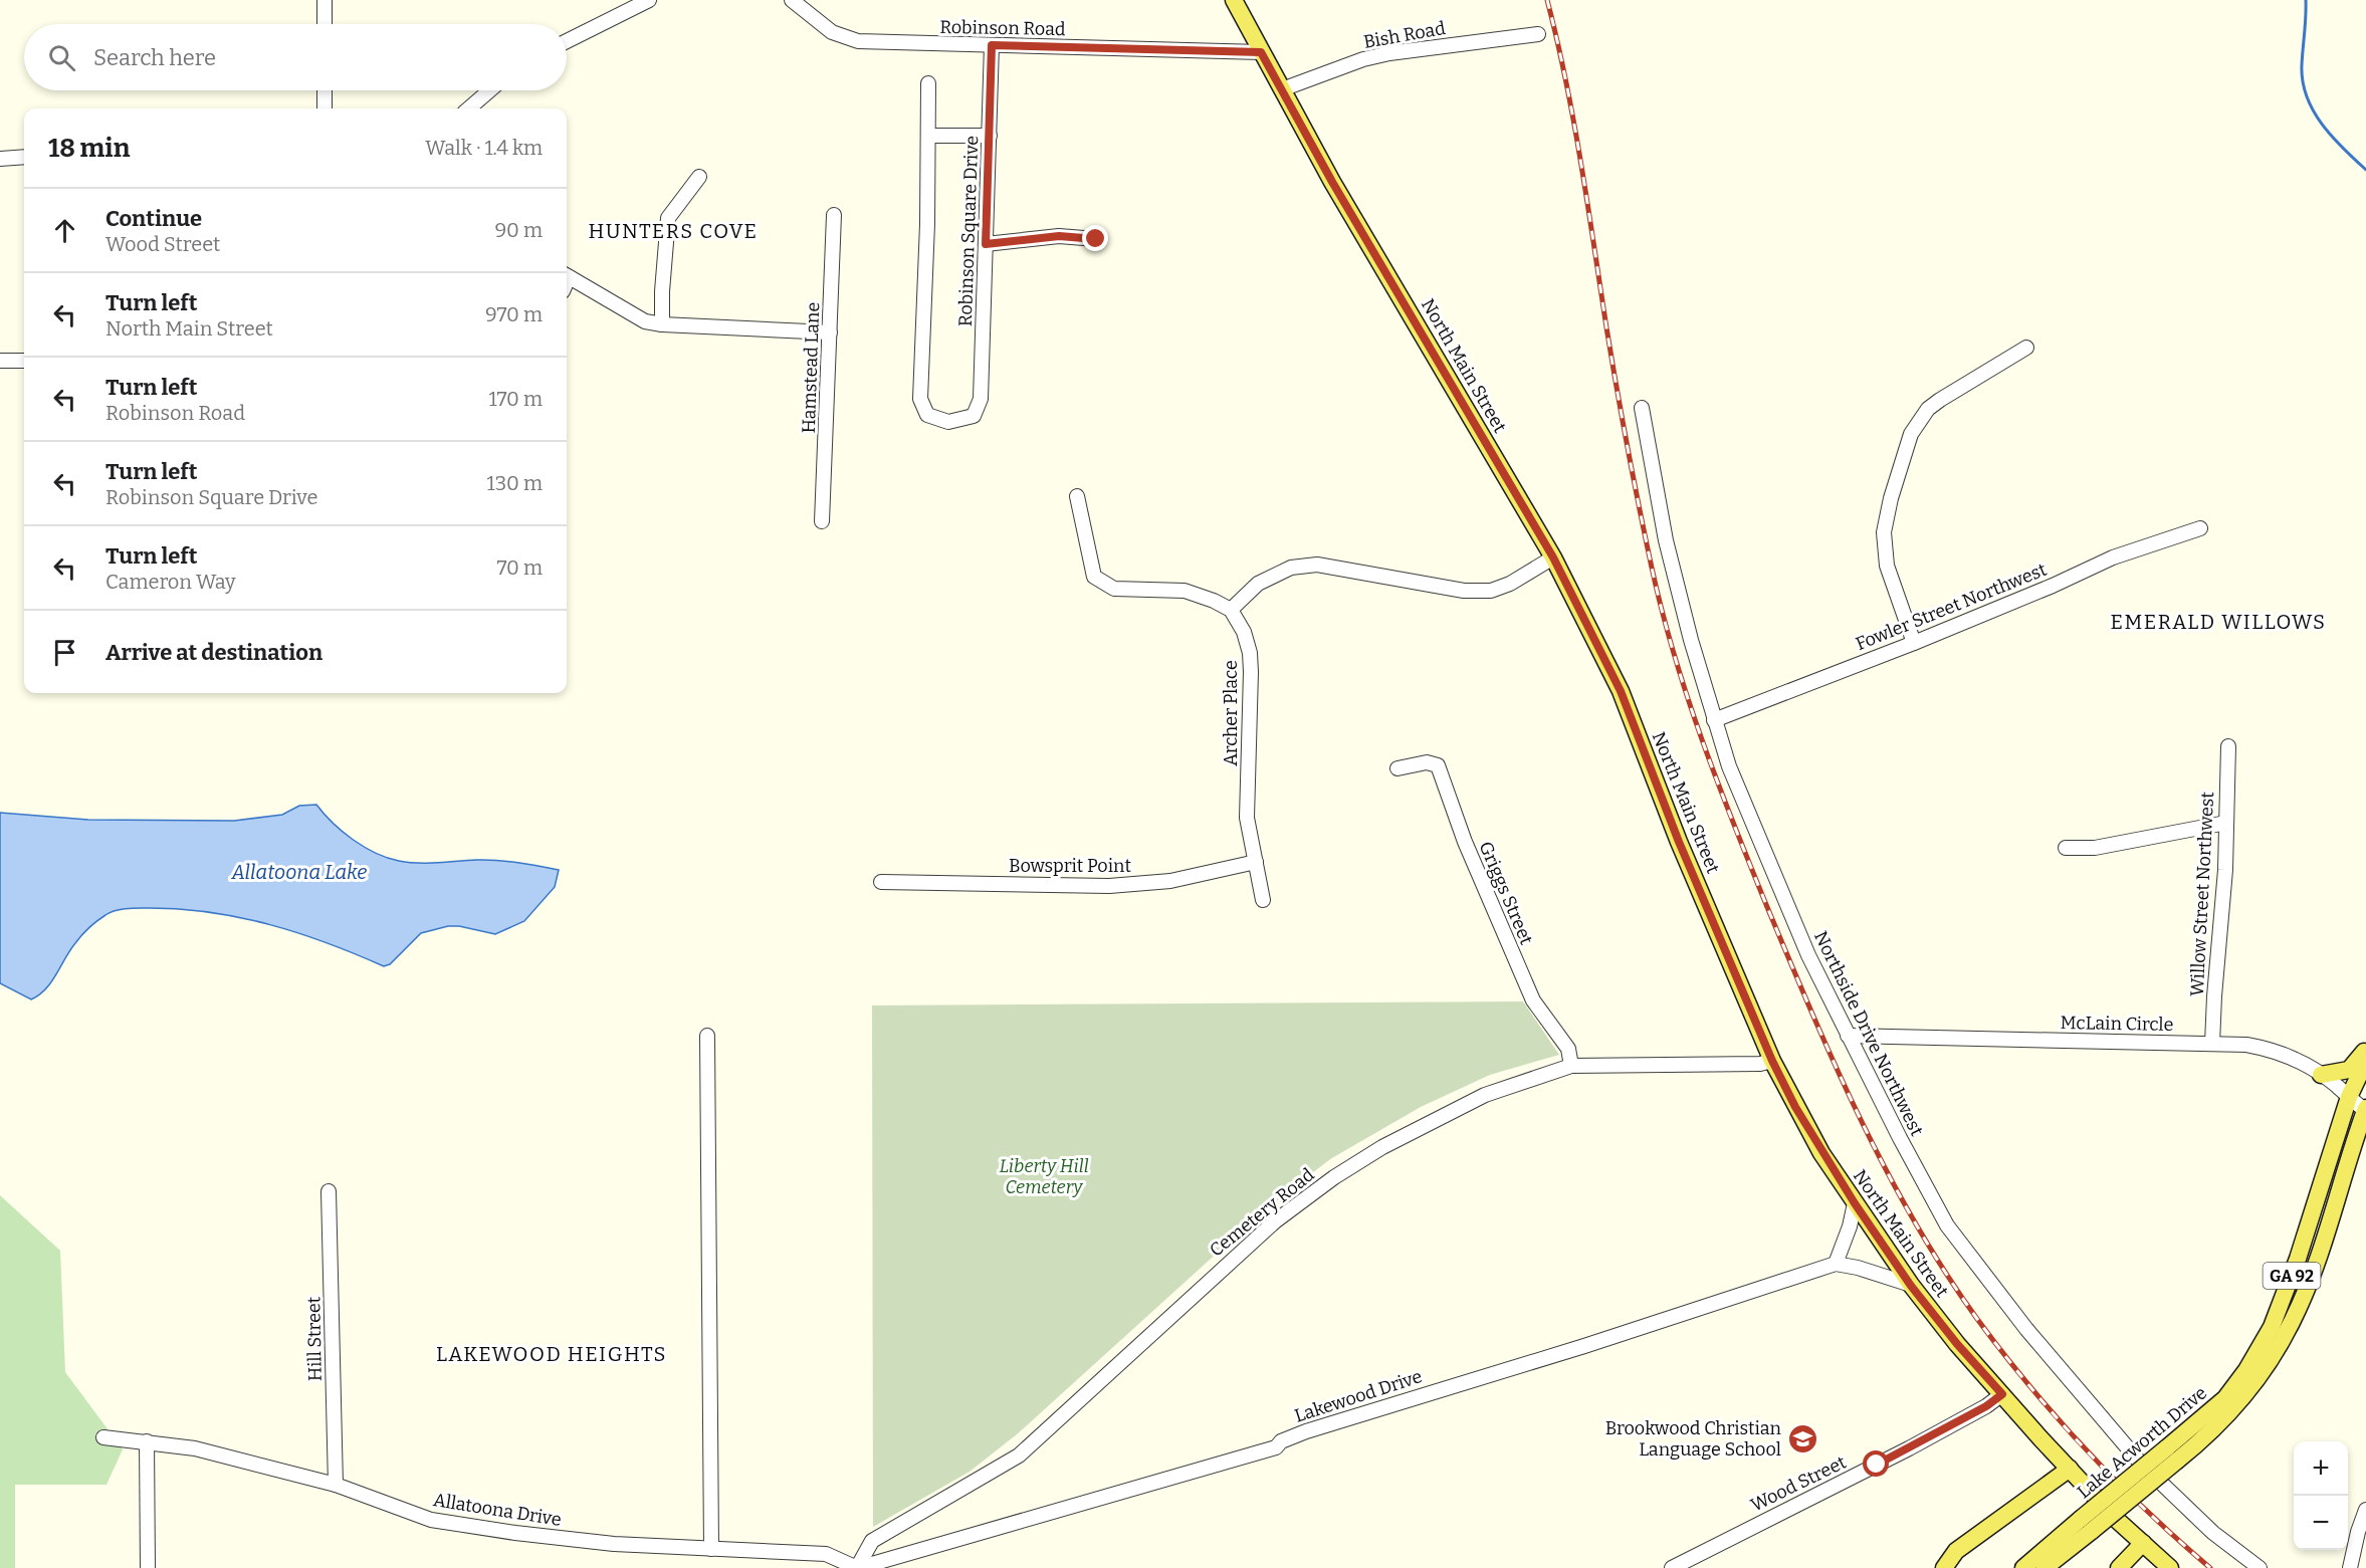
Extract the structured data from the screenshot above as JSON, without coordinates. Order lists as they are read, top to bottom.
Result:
{
  "streets": {
    "main road": ["North Main Street", "GA 92", "Lake Acworth Drive"],
    "street": [
      "Robinson Road",
      "Bish Road",
      "Robinson Square Drive",
      "Hamstead Lane",
      "Fowler Street Northwest",
      "Archer Place",
      "Bowsprit Point",
      "Griggs Street",
      "Willow Street Northwest",
      "McLain Circle",
      "Northside Drive Northwest",
      "Cemetery Road",
      "Hill Street",
      "Lakewood Drive",
      "Wood Street",
      "Allatoona Drive"
    ]
  },
  "crossings": [
    ["Robinson Road", "Robinson Square Drive"],
    ["Robinson Road", "North Main Street"],
    ["Bish Road", "North Main Street"],
    ["North Main Street", "Cemetery Road"],
    ["North Main Street", "Wood Street"],
    ["Fowler Street Northwest", "Northside Drive Northwest"],
    ["Archer Place", "Bowsprit Point"],
    ["Griggs Street", "Cemetery Road"],
    ["Willow Street Northwest", "McLain Circle"],
    ["McLain Circle", "Northside Drive Northwest"],
    ["McLain Circle", "Lake Acworth Drive"],
    ["Cemetery Road", "Lakewood Drive"],
    ["Cemetery Road", "Allatoona Drive"],
    ["Hill Street", "Allatoona Drive"],
    ["Lakewood Drive", "Allatoona Drive"]
  ],
  "districts": ["HUNTERS COVE", "EMERALD WILLOWS", "LAKEWOOD HEIGHTS"],
  "water": ["Allatoona Lake"],
  "parks": ["Liberty Hill Cemetery"],
  "places": {
    "school or university": ["Brookwood Christian Language School"]
  },
  "page": {
    "search": "Search here",
    "heading": ["18 min", "Walk · 1.4 km"],
    "list": [
      ["Continue", "Wood Street", "90 m"],
      ["Turn left", "North Main Street", "970 m"],
      ["Turn left", "Robinson Road", "170 m"],
      ["Turn left", "Robinson Square Drive", "130 m"],
      ["Turn left", "Cameron Way", "70 m"],
      "Arrive at destination"
    ],
    "map_buttons": ["+", "−"]
  }
}
